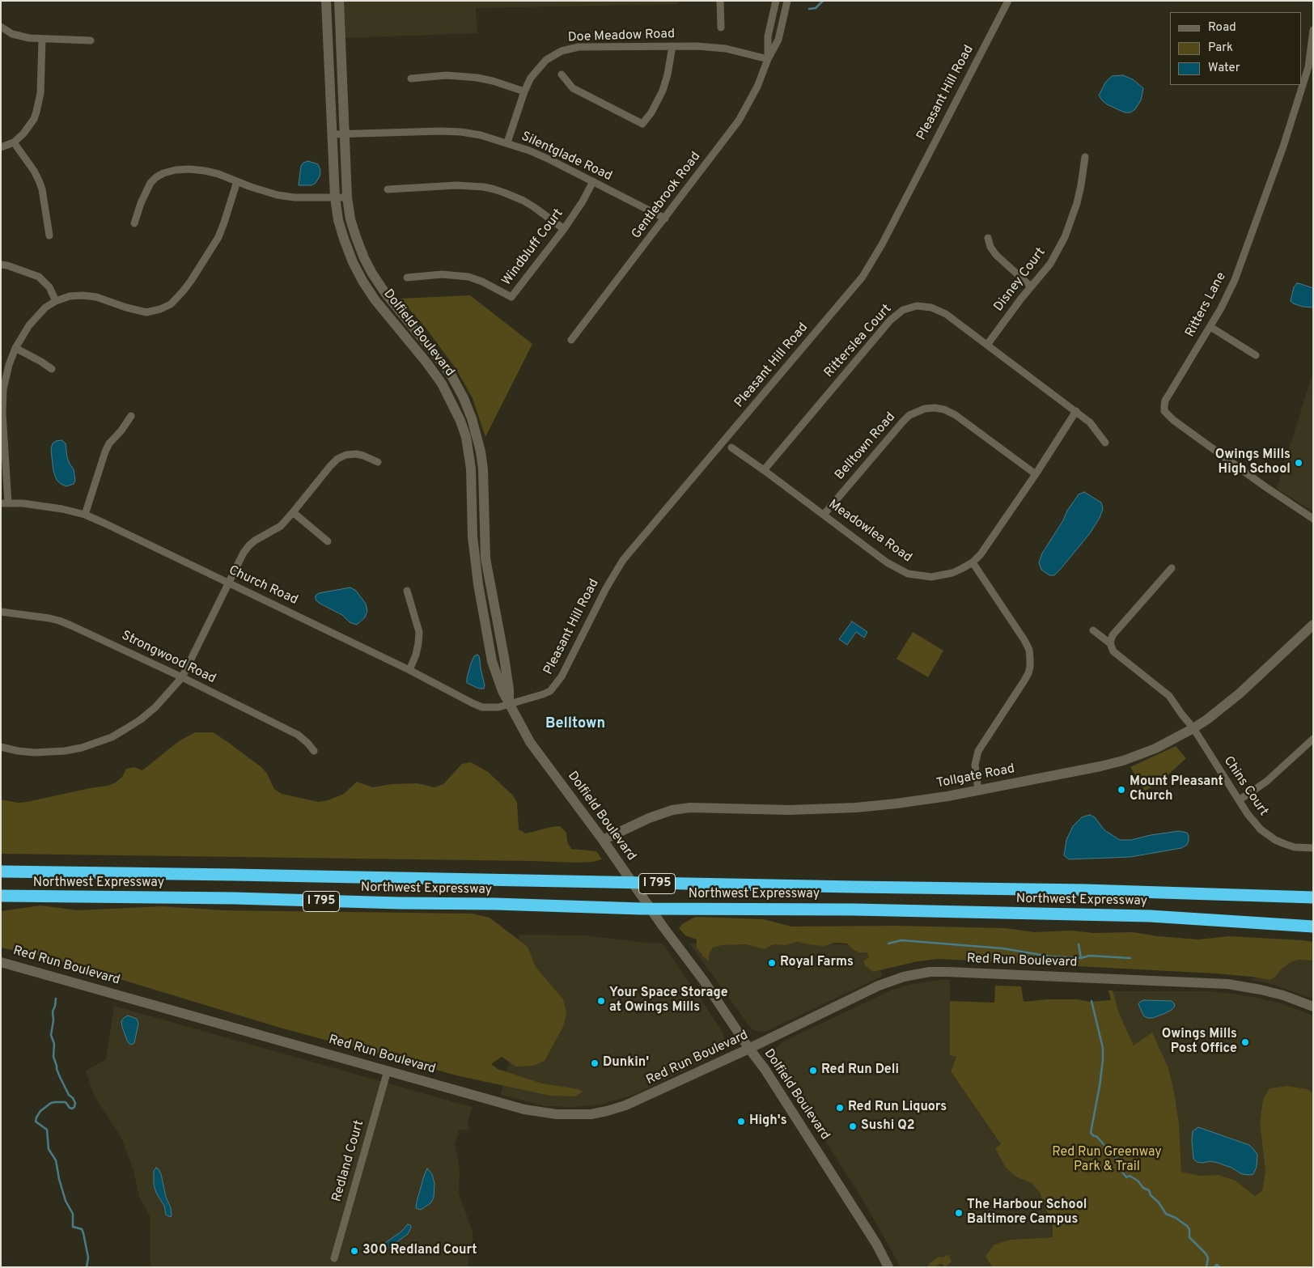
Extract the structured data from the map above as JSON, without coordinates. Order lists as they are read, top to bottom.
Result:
{
  "streets": {
    "highway": ["Northwest Expressway", "I 795"],
    "main road": ["Dolfield Boulevard", "Tollgate Road", "Red Run Boulevard"],
    "street": [
      "Doe Meadow Road",
      "Pleasant Hill Road",
      "Silentglade Road",
      "Gentlebrook Road",
      "Windbluff Court",
      "Disney Court",
      "Ritters Lane",
      "Ritterslea Court",
      "Belltown Road",
      "Meadowlea Road",
      "Church Road",
      "Strongwood Road",
      "Chins Court",
      "Redland Court"
    ]
  },
  "crossings": [
    ["Doe Meadow Road", "Silentglade Road"],
    ["Doe Meadow Road", "Gentlebrook Road"],
    ["Pleasant Hill Road", "Dolfield Boulevard"],
    ["Pleasant Hill Road", "Church Road"],
    ["Silentglade Road", "Gentlebrook Road"],
    ["Silentglade Road", "Windbluff Court"],
    ["Silentglade Road", "Dolfield Boulevard"],
    ["Disney Court", "Ritterslea Court"],
    ["Dolfield Boulevard", "Church Road"],
    ["Dolfield Boulevard", "Tollgate Road"],
    ["Dolfield Boulevard", "Red Run Boulevard"],
    ["Ritterslea Court", "Meadowlea Road"],
    ["Belltown Road", "Meadowlea Road"],
    ["Tollgate Road", "Chins Court"],
    ["Red Run Boulevard", "Redland Court"]
  ],
  "districts": ["Belltown"],
  "parks": ["Red Run Greenway Park & Trail"],
  "places": [
    "Owings Mills High School",
    "Mount Pleasant Church",
    "Royal Farms",
    "Your Space Storage at Owings Mills",
    "Owings Mills Post Office",
    "Dunkin'",
    "Red Run Deli",
    "Red Run Liquors",
    "High's",
    "Sushi Q2",
    "The Harbour School Baltimore Campus",
    "300 Redland Court"
  ],
  "legend": ["Road", "Park", "Water"]
}
